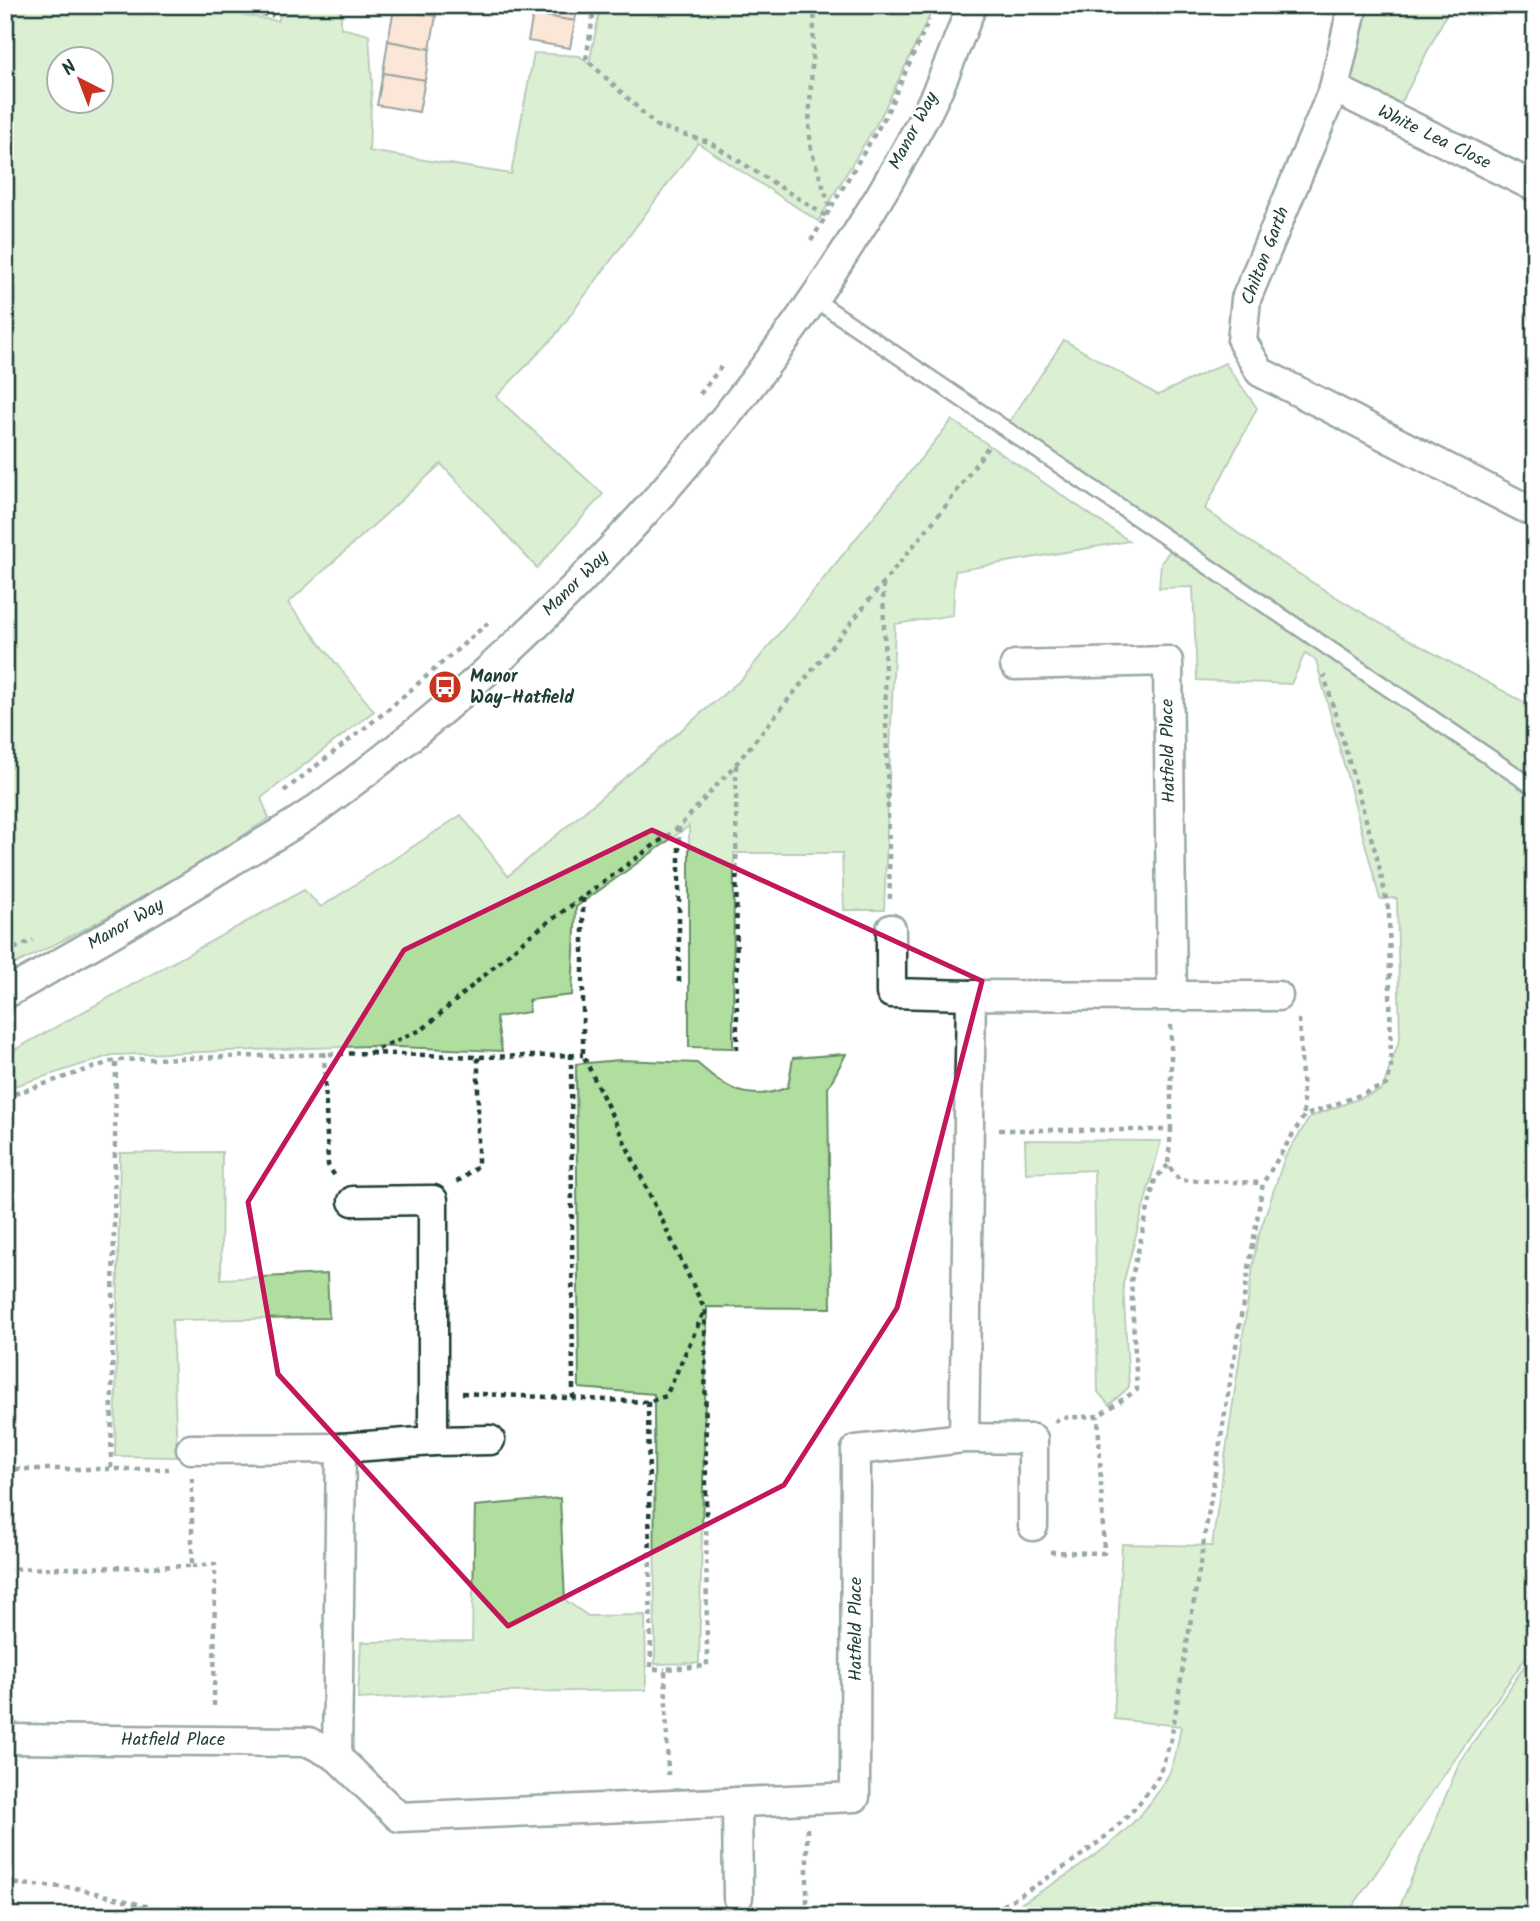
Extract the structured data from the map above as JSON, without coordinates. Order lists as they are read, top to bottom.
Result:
{
  "streets": {
    "street": [
      "Manor Way",
      "White Lea Close",
      "Chilton Garth",
      "Hatfield Place"
    ]
  },
  "crossings": [
    ["White Lea Close", "Chilton Garth"]
  ],
  "places": {
    "bus stop": ["Manor Way-Hatfield"]
  },
  "north": "top left"
}
